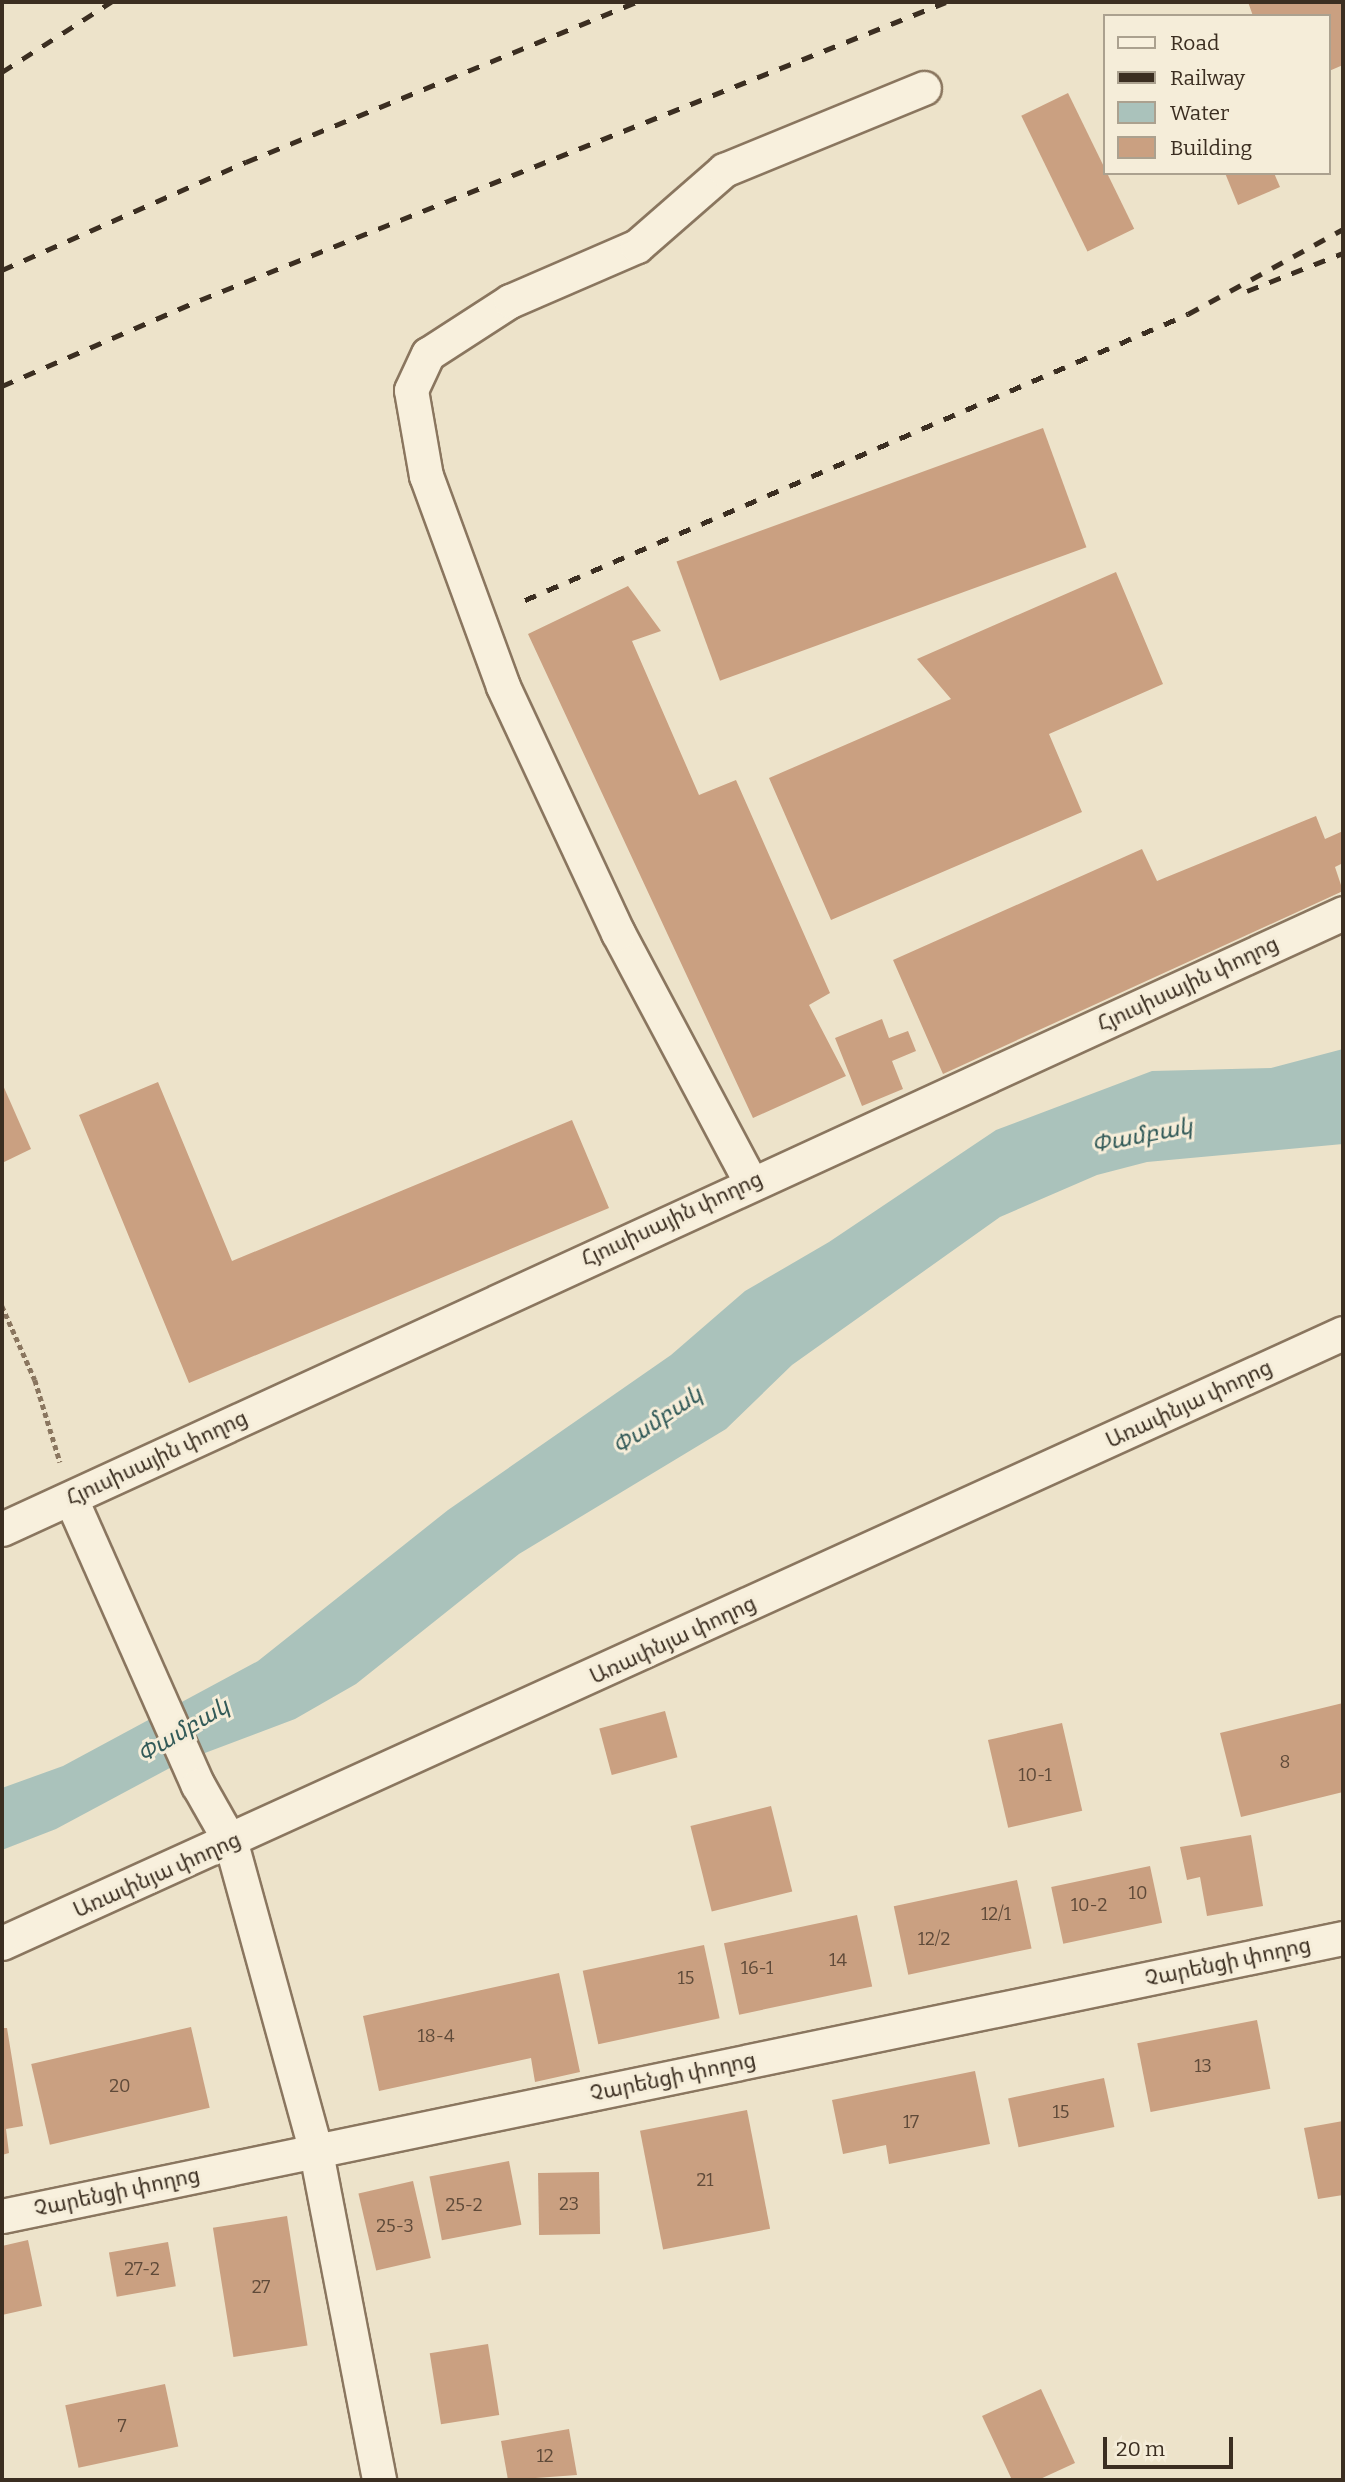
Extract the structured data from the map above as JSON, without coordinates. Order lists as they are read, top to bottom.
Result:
{
  "streets": {
    "street": ["Հյուսիսային փողոց", "Առափնյա փողոց", "Չարենցի փողոց"]
  },
  "water": ["Փամբակ"],
  "house_numbers": [
    "8",
    "10-1",
    "10",
    "10-2",
    "12/1",
    "12/2",
    "14",
    "16-1",
    "15",
    "18-4",
    "13",
    "20",
    "15",
    "17",
    "21",
    "23",
    "25-2",
    "25-3",
    "27-2",
    "27",
    "7",
    "12"
  ],
  "legend": [
    "Road",
    "Railway",
    "Water",
    "Building"
  ],
  "scale_bar": "20 m"
}
